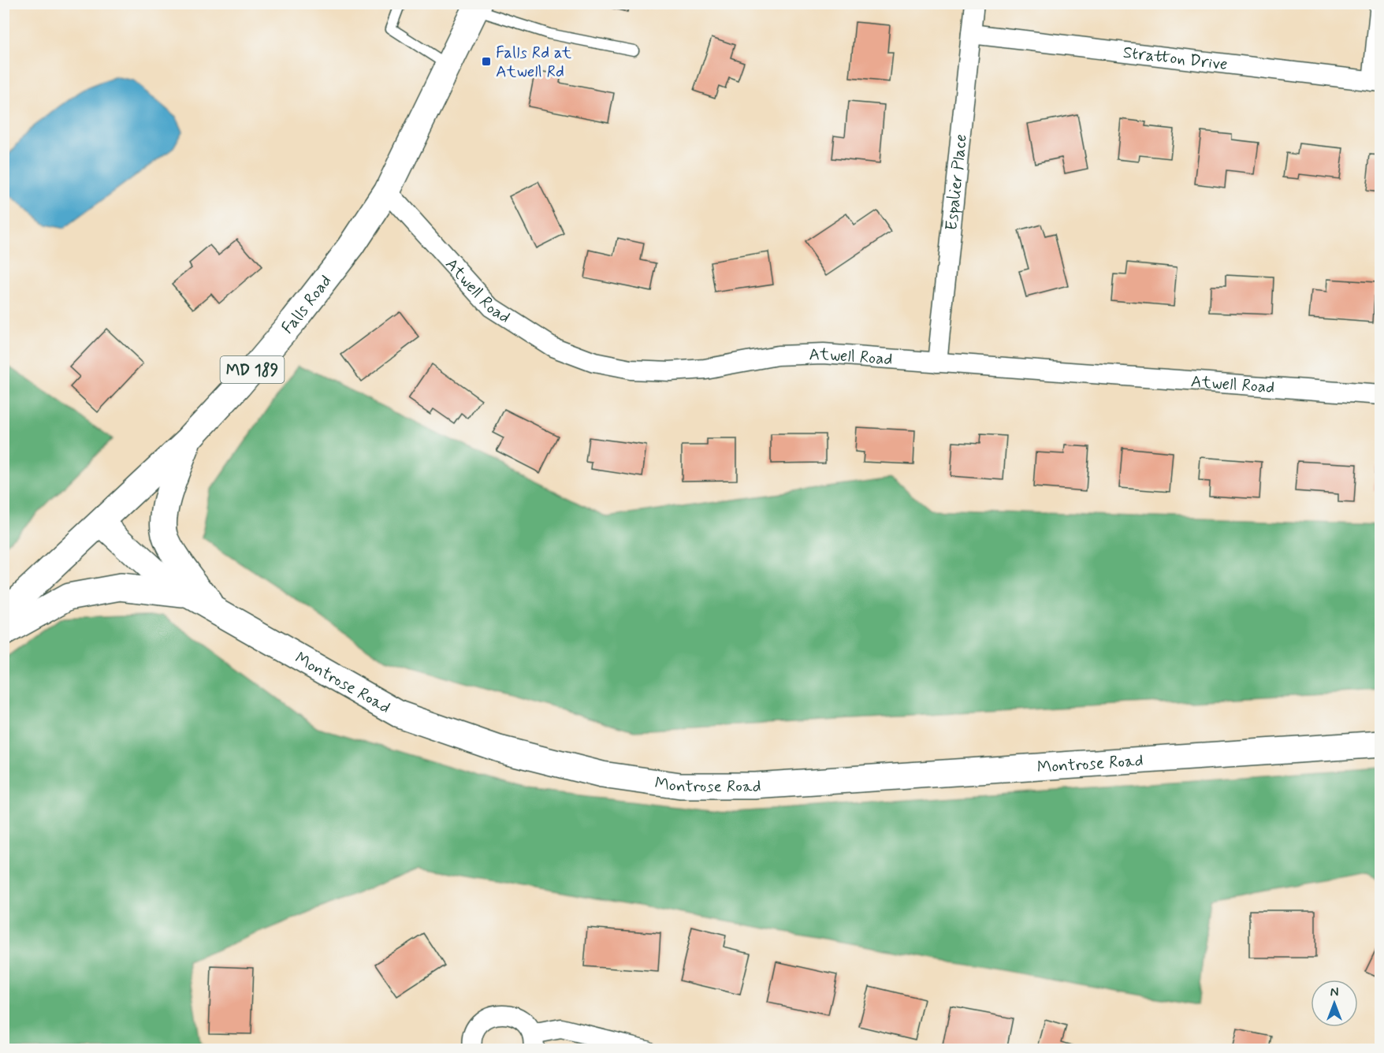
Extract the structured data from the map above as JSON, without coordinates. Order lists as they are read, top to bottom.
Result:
{
  "streets": {
    "main road": ["Falls Road", "MD 189", "Montrose Road"],
    "street": ["Stratton Drive", "Espalier Place", "Atwell Road"]
  },
  "crossings": [
    ["Stratton Drive", "Espalier Place"],
    ["Espalier Place", "Atwell Road"],
    ["Atwell Road", "Falls Road"],
    ["Falls Road", "Montrose Road"]
  ],
  "places": {
    "transit": ["Falls Rd at Atwell Rd"]
  },
  "north": "top"
}
